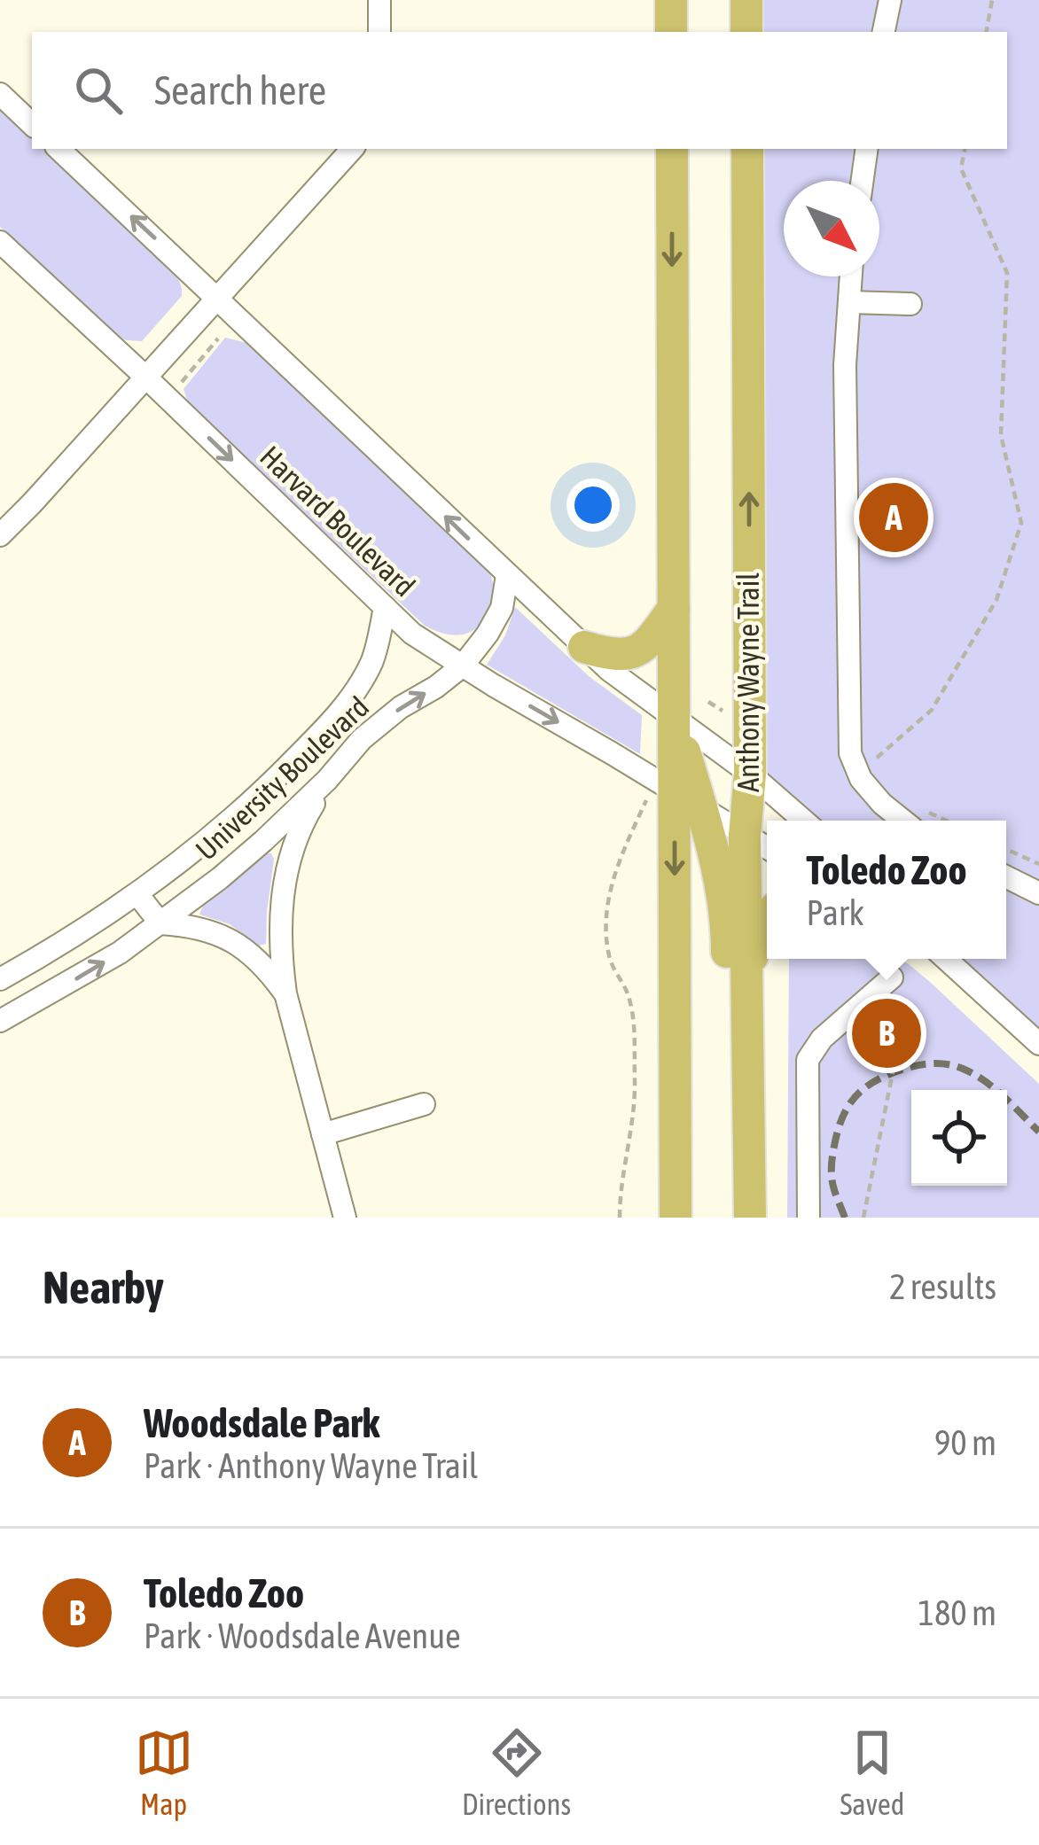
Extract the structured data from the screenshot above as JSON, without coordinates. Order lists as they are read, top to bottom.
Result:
{
  "streets": {
    "highway": ["Anthony Wayne Trail"],
    "street": ["Harvard Boulevard", "University Boulevard"]
  },
  "crossings": [
    ["Harvard Boulevard", "Anthony Wayne Trail"],
    ["Harvard Boulevard", "University Boulevard"]
  ],
  "north": "bottom right",
  "page": {
    "search": "Search here",
    "pins": ["A", "B"],
    "popup": ["Toledo Zoo", "Park"],
    "heading": ["Nearby", "2 results"],
    "list": [
      {
        "mark": "A",
        "name": "Woodsdale Park",
        "note": "Park · Anthony Wayne Trail",
        "value": "90 m"
      },
      {
        "mark": "B",
        "name": "Toledo Zoo",
        "note": "Park · Woodsdale Avenue",
        "value": "180 m"
      }
    ],
    "nav": ["Map", "Directions", "Saved"]
  }
}
